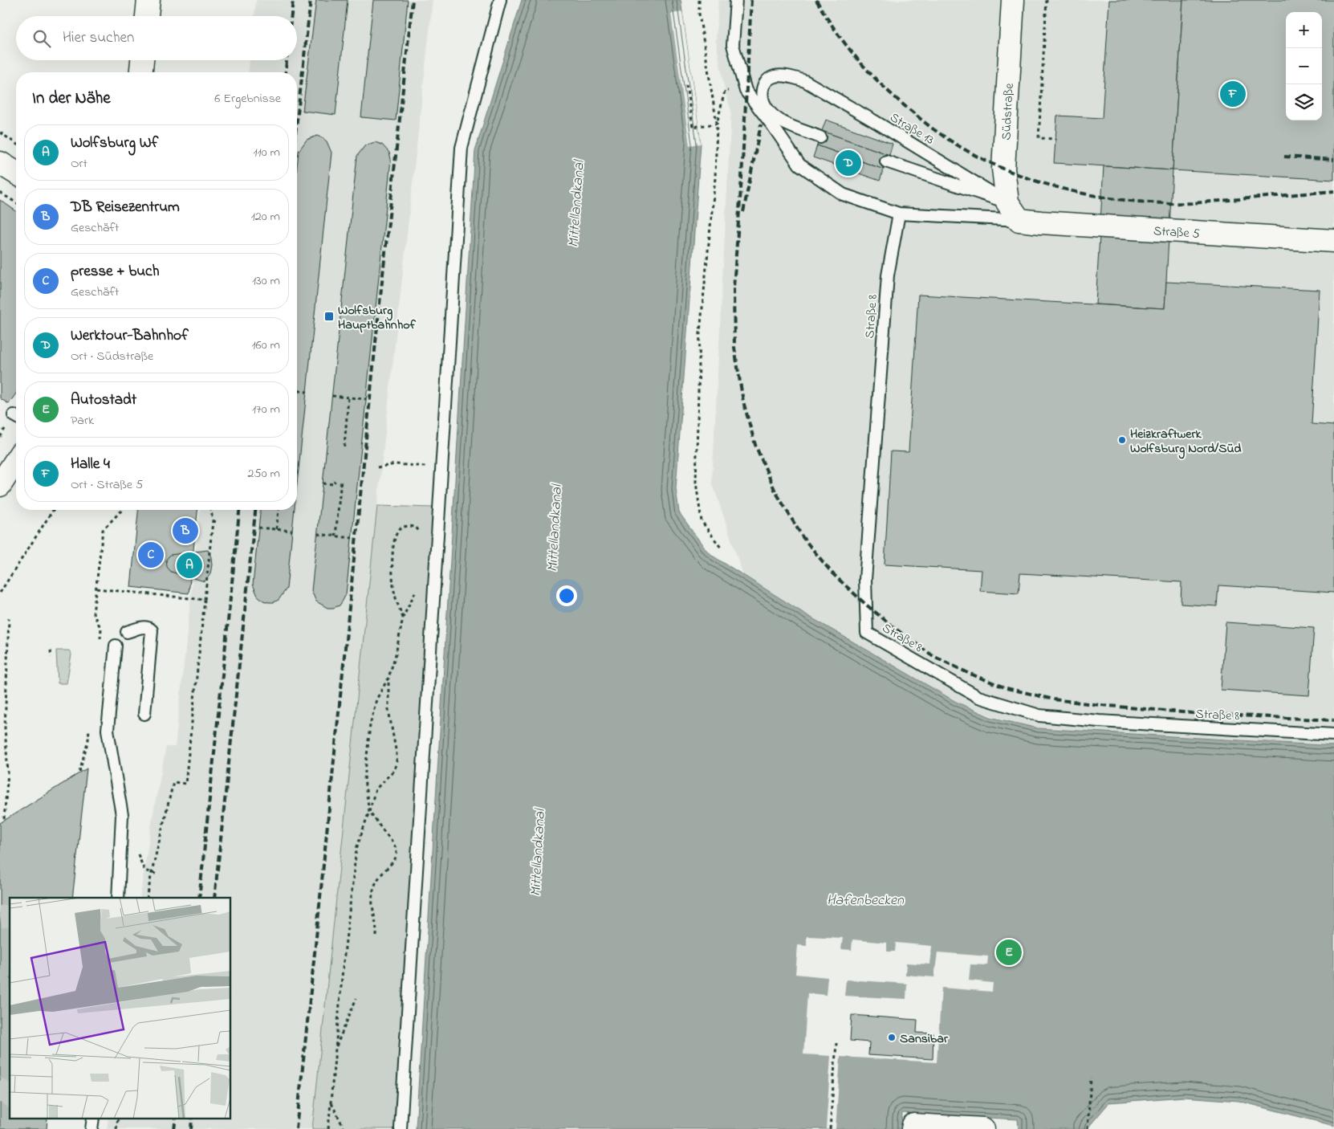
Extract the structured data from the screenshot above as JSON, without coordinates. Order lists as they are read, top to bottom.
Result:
{
  "streets": {
    "street": ["Südstraße", "Straße 5"],
    "lane": ["Straße 13", "Straße 8"]
  },
  "crossings": [
    ["Südstraße", "Straße 13"],
    ["Südstraße", "Straße 5"],
    ["Straße 13", "Straße 5"]
  ],
  "water": ["Mittellandkanal", "Hafenbecken"],
  "places": {
    "transit": ["Wolfsburg Hauptbahnhof"],
    "other": ["Heizkraftwerk Wolfsburg Nord/Süd", "Sansibar"]
  },
  "page": {
    "map_buttons": ["+", "−"],
    "search": "Hier suchen",
    "heading": ["In der Nähe", "6 Ergebnisse"],
    "pins": [
      "F",
      "D",
      "B",
      "C",
      "A",
      "E"
    ],
    "list": [
      {
        "mark": "A",
        "name": "Wolfsburg Wf",
        "note": "Ort",
        "value": "110 m"
      },
      {
        "mark": "B",
        "name": "DB Reisezentrum",
        "note": "Geschäft",
        "value": "120 m"
      },
      {
        "mark": "C",
        "name": "presse + buch",
        "note": "Geschäft",
        "value": "130 m"
      },
      {
        "mark": "D",
        "name": "Werktour-Bahnhof",
        "note": "Ort · Südstraße",
        "value": "160 m"
      },
      {
        "mark": "E",
        "name": "Autostadt",
        "note": "Park",
        "value": "170 m"
      },
      {
        "mark": "F",
        "name": "Halle 4",
        "note": "Ort · Straße 5",
        "value": "250 m"
      }
    ]
  }
}
